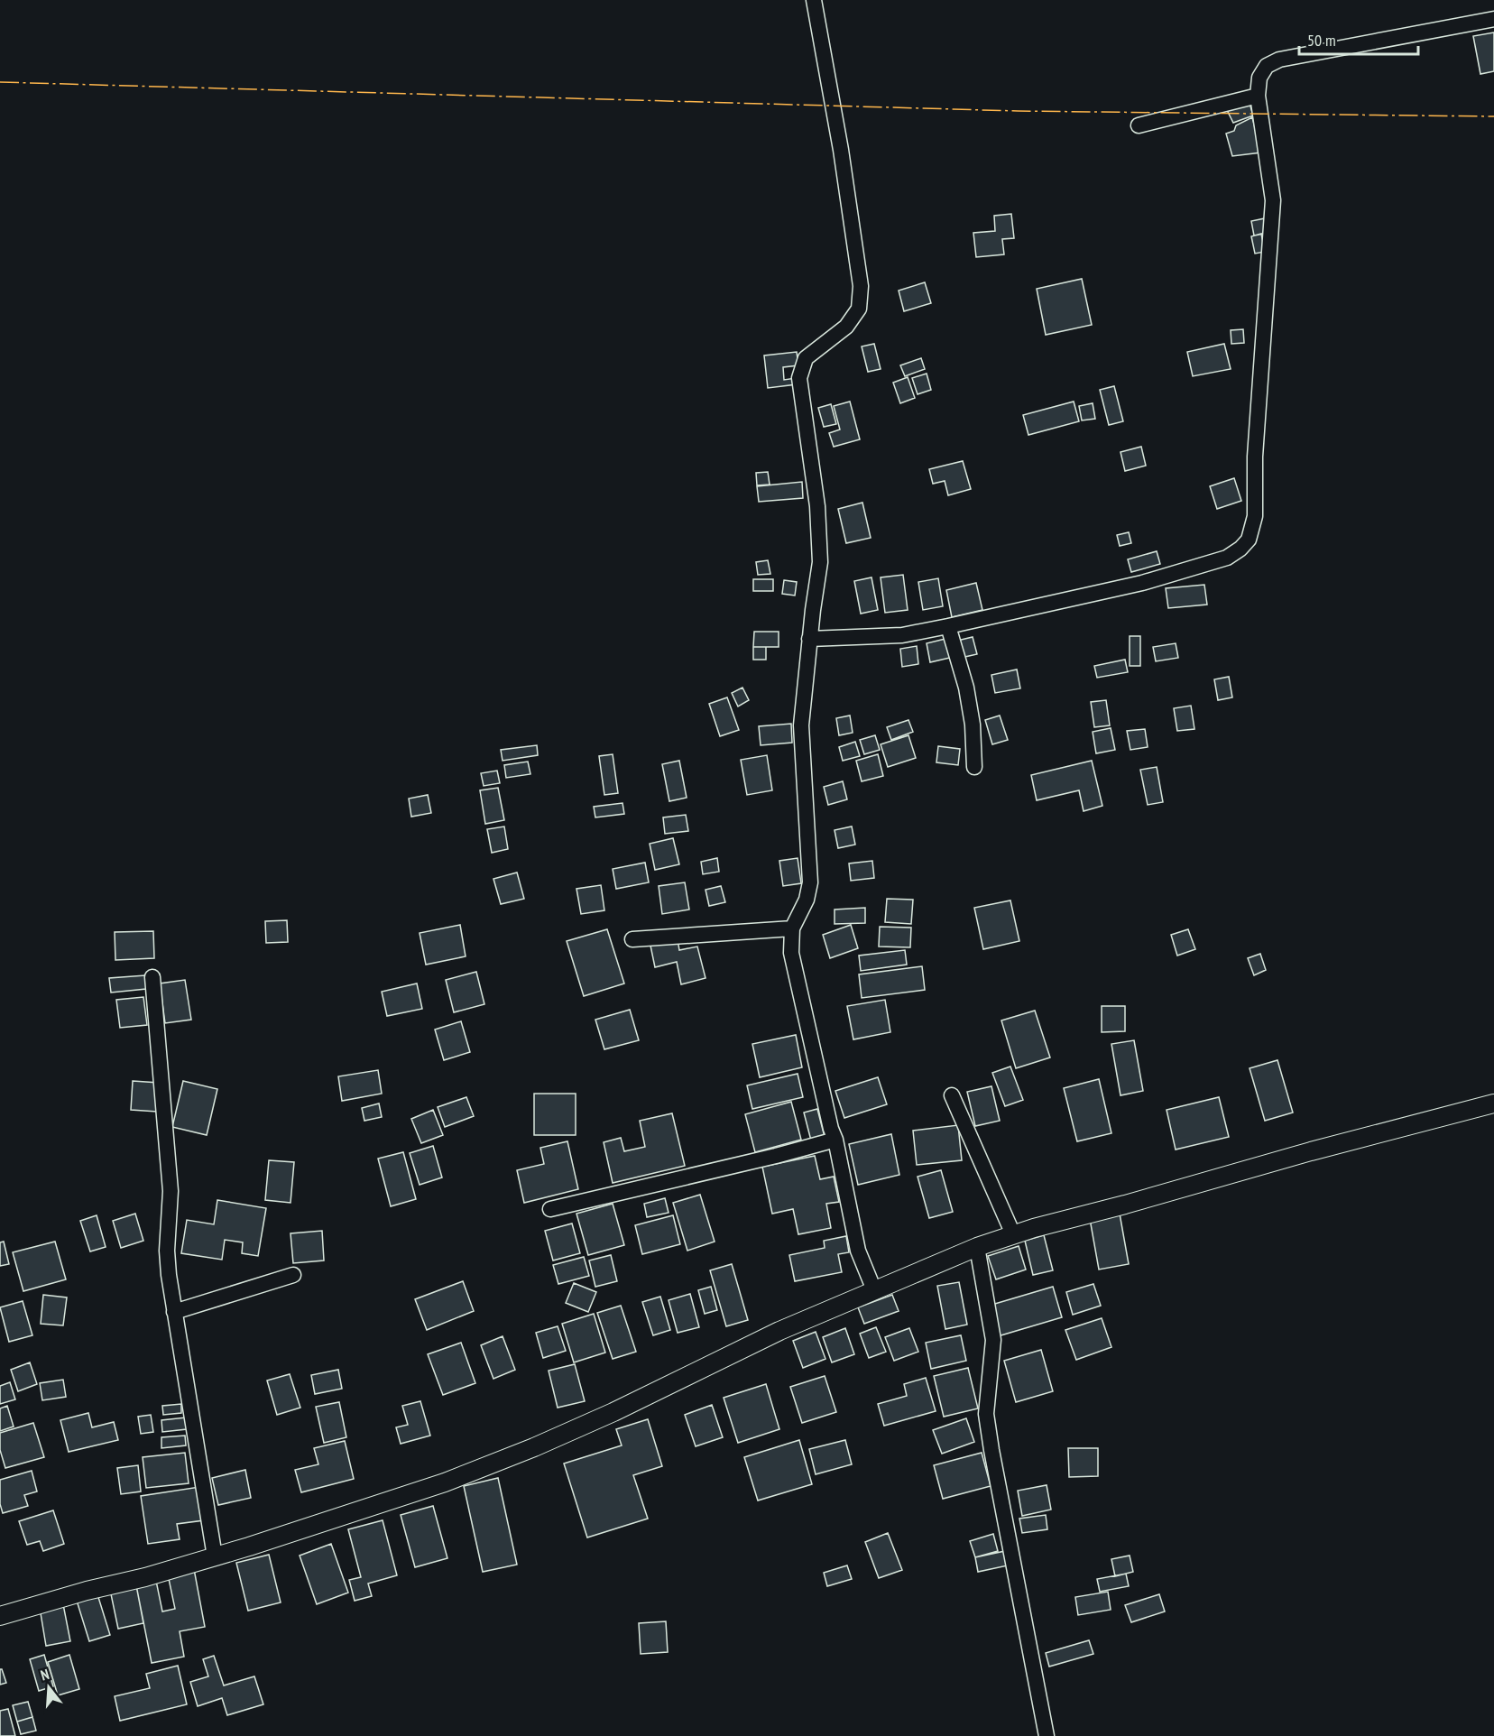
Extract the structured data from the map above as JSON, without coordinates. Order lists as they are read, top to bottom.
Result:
{
  "scale_bar": "50 m",
  "north": "top"
}
